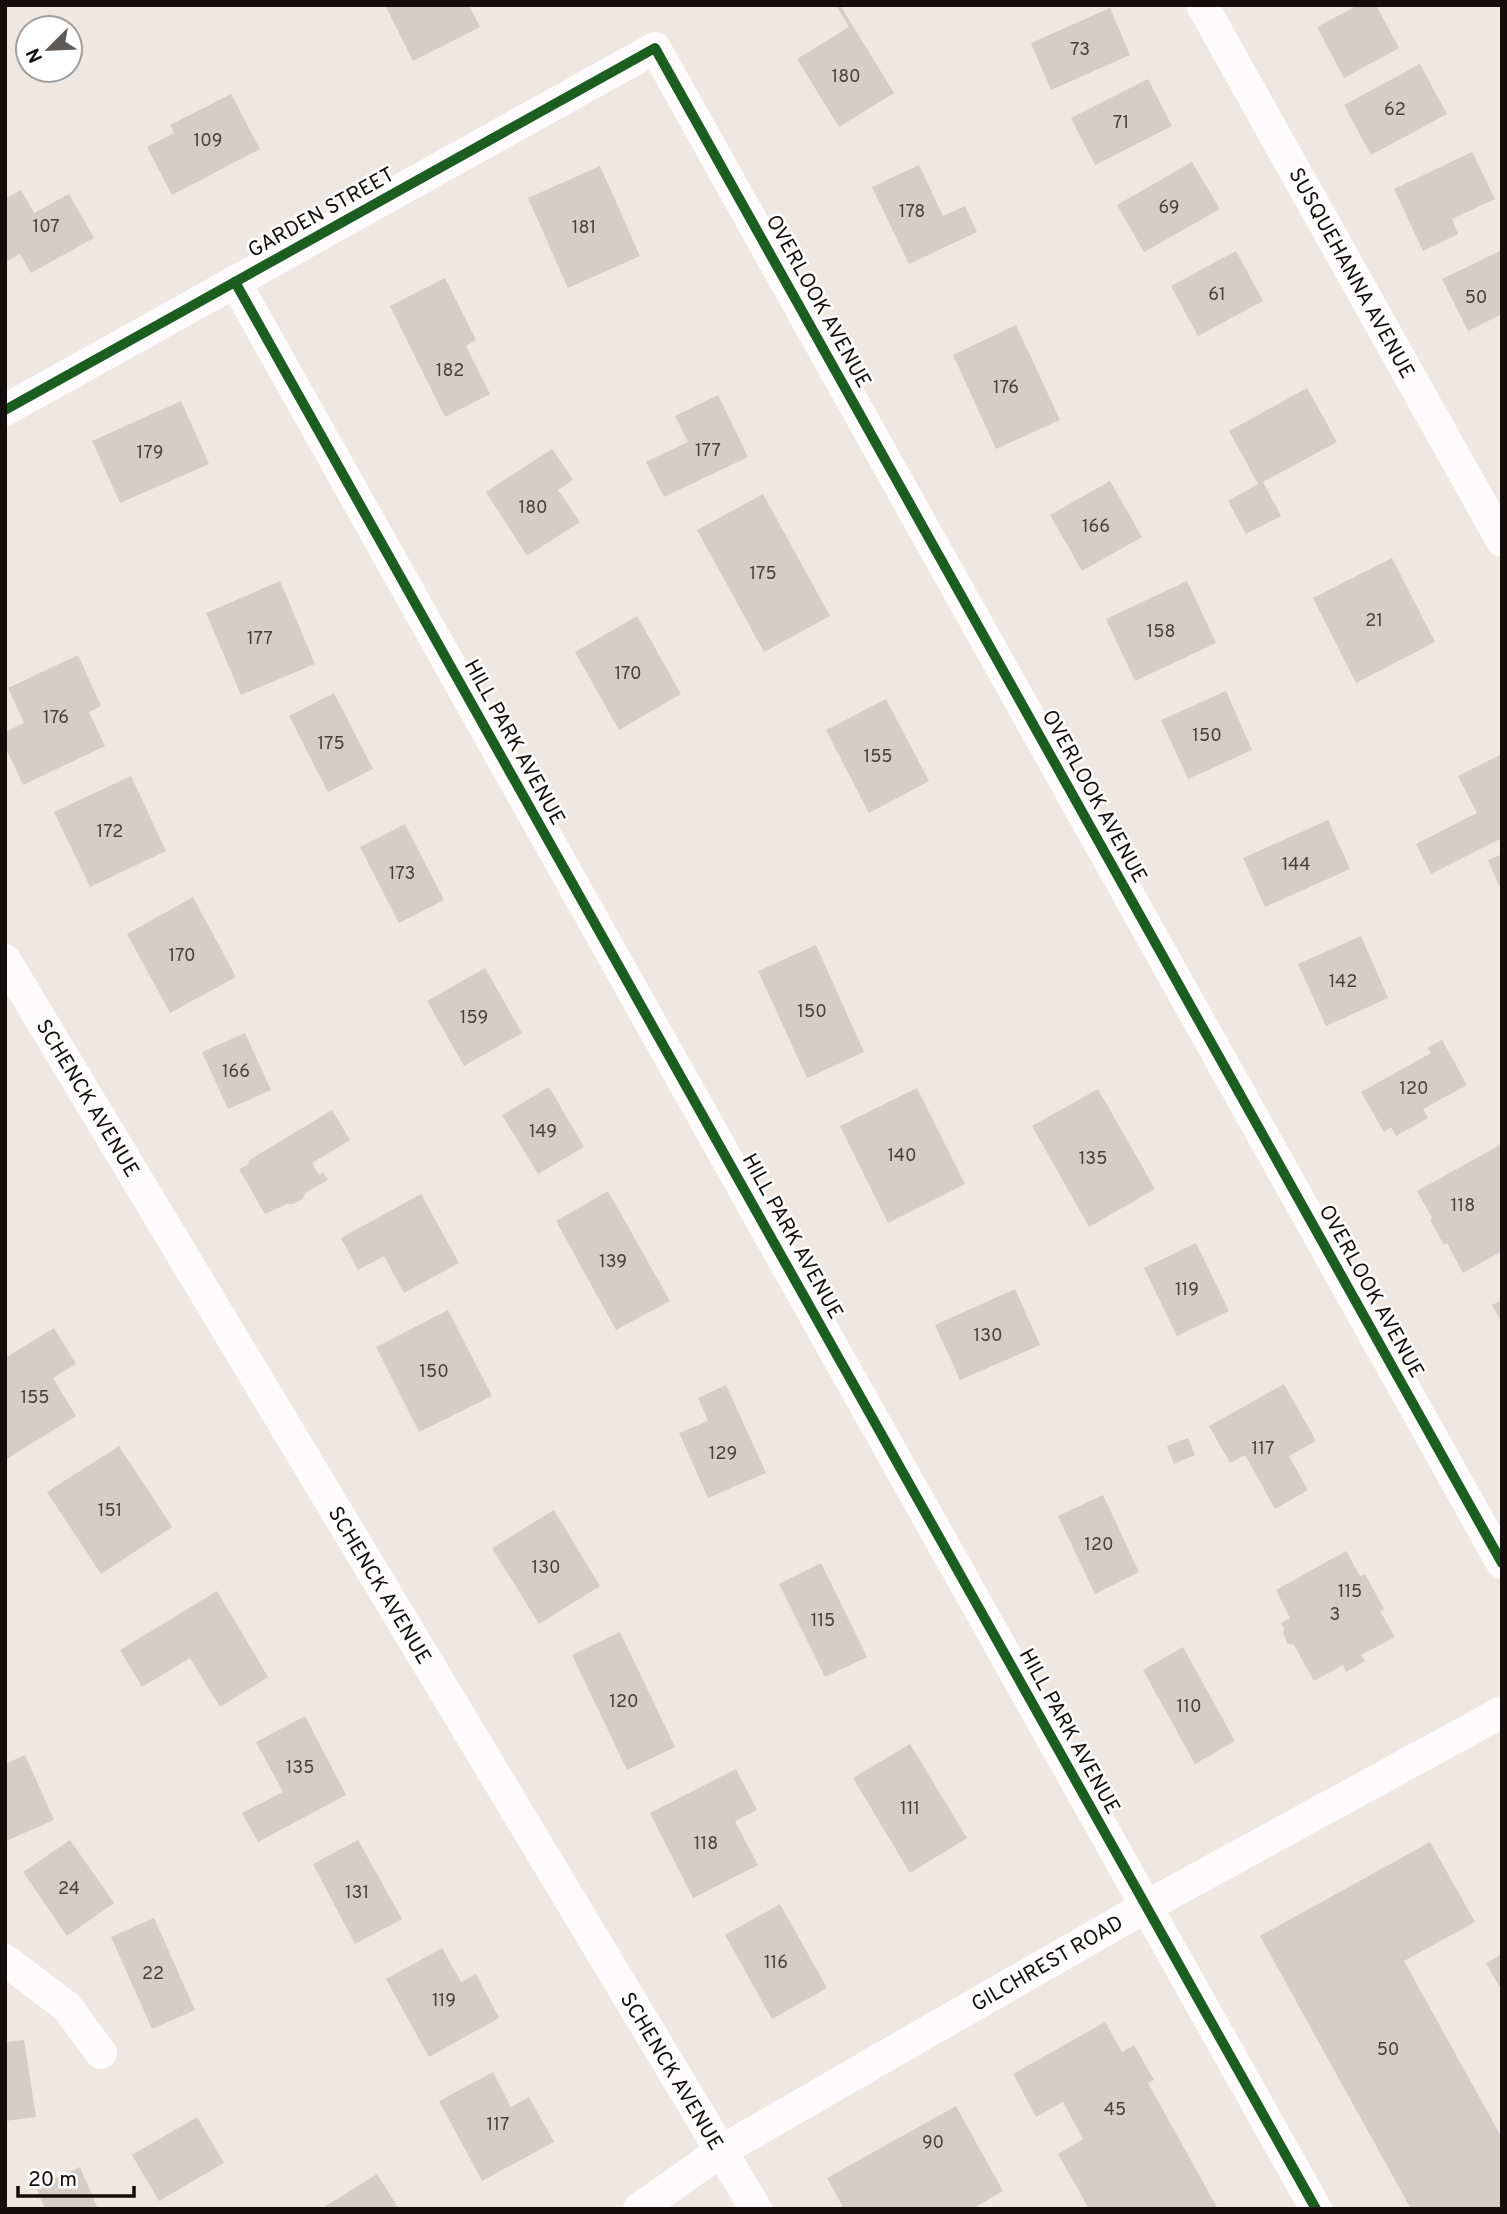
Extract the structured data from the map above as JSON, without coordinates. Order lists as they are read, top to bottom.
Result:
{
  "streets": {
    "street": [
      "GARDEN STREET",
      "SUSQUEHANNA AVENUE",
      "OVERLOOK AVENUE",
      "HILL PARK AVENUE",
      "SCHENCK AVENUE",
      "GILCHREST ROAD"
    ]
  },
  "crossings": [
    ["GARDEN STREET", "OVERLOOK AVENUE"],
    ["GARDEN STREET", "HILL PARK AVENUE"],
    ["HILL PARK AVENUE", "GILCHREST ROAD"],
    ["SCHENCK AVENUE", "GILCHREST ROAD"]
  ],
  "house_numbers": [
    "73",
    "180",
    "62",
    "71",
    "109",
    "69",
    "178",
    "107",
    "181",
    "61",
    "50",
    "182",
    "176",
    "177",
    "179",
    "180",
    "166",
    "175",
    "21",
    "158",
    "177",
    "170",
    "176",
    "150",
    "175",
    "155",
    "172",
    "144",
    "173",
    "170",
    "142",
    "150",
    "159",
    "166",
    "120",
    "149",
    "140",
    "135",
    "118",
    "139",
    "119",
    "130",
    "150",
    "155",
    "117",
    "129",
    "151",
    "120",
    "130",
    "115",
    "3",
    "115",
    "120",
    "110",
    "135",
    "111",
    "118",
    "24",
    "131",
    "116",
    "22",
    "119",
    "50",
    "45",
    "117",
    "90"
  ],
  "scale_bar": "20 m",
  "north": "bottom left"
}
